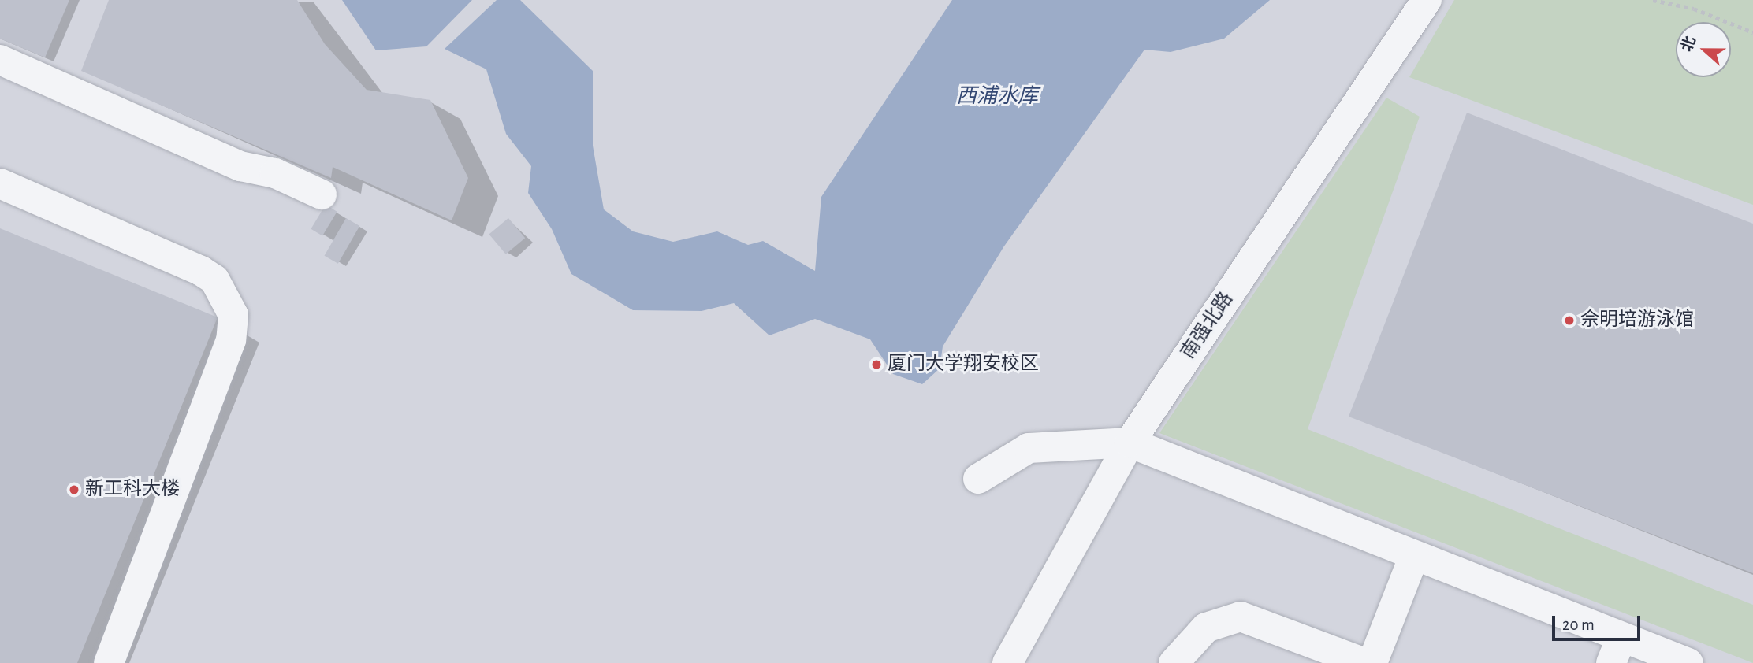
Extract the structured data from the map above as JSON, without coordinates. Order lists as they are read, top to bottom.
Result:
{
  "streets": {
    "street": ["南强北路"]
  },
  "water": ["西浦水库"],
  "places": ["佘明培游泳馆", "厦门大学翔安校区", "新工科大楼"],
  "scale_bar": "20 m",
  "north": "left"
}
